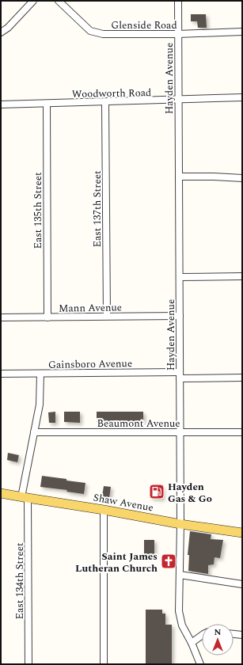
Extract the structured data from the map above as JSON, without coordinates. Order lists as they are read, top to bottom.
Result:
{
  "streets": {
    "main road": ["Shaw Avenue"],
    "street": [
      "Glenside Road",
      "Hayden Avenue",
      "Woodworth Road",
      "East 137th Street",
      "East 135th Street",
      "Mann Avenue",
      "Gainsboro Avenue",
      "Beaumont Avenue",
      "East 134th Street"
    ]
  },
  "crossings": [
    ["Glenside Road", "Hayden Avenue"],
    ["Hayden Avenue", "Woodworth Road"],
    ["Hayden Avenue", "Mann Avenue"],
    ["Hayden Avenue", "Gainsboro Avenue"],
    ["Hayden Avenue", "Beaumont Avenue"],
    ["Hayden Avenue", "Shaw Avenue"],
    ["Woodworth Road", "East 137th Street"],
    ["Woodworth Road", "East 135th Street"],
    ["East 137th Street", "Mann Avenue"],
    ["East 135th Street", "Mann Avenue"],
    ["Gainsboro Avenue", "East 134th Street"],
    ["Beaumont Avenue", "East 134th Street"],
    ["Shaw Avenue", "East 134th Street"]
  ],
  "places": {
    "fuel station": ["Hayden Gas & Go"],
    "church": ["Saint James Lutheran Church"]
  },
  "north": "top"
}
